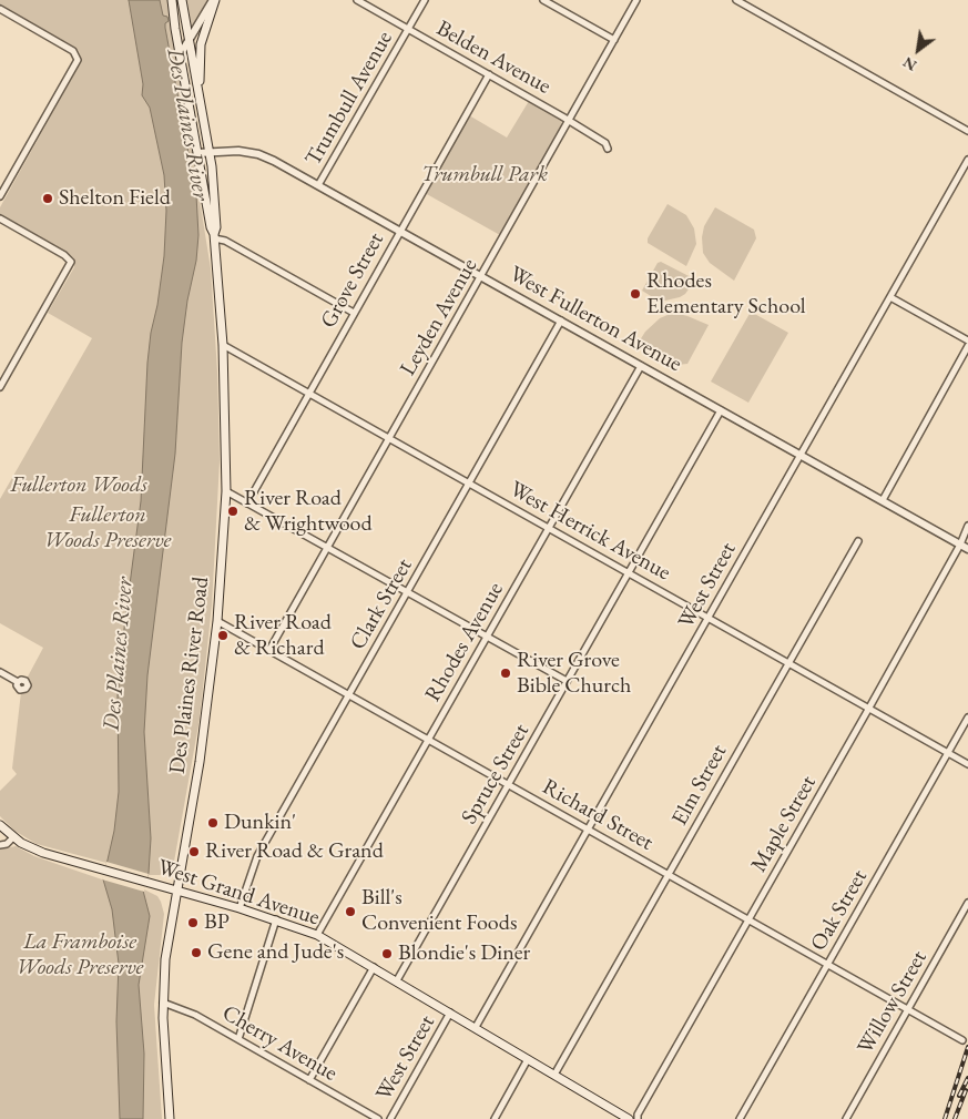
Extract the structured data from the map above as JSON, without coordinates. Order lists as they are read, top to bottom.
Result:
{
  "streets": {
    "main road": ["Des Plaines River Road", "West Grand Avenue"],
    "street": [
      "Belden Avenue",
      "Trumbull Avenue",
      "Grove Street",
      "Leyden Avenue",
      "West Fullerton Avenue",
      "West Herrick Avenue",
      "West Street",
      "Clark Street",
      "Rhodes Avenue",
      "Spruce Street",
      "Elm Street",
      "Richard Street",
      "Maple Street",
      "Oak Street",
      "Willow Street",
      "Cherry Avenue"
    ]
  },
  "crossings": [
    ["Belden Avenue", "Trumbull Avenue"],
    ["Belden Avenue", "Grove Street"],
    ["Belden Avenue", "Leyden Avenue"],
    ["Trumbull Avenue", "West Fullerton Avenue"],
    ["Grove Street", "West Fullerton Avenue"],
    ["Grove Street", "West Herrick Avenue"],
    ["Leyden Avenue", "West Fullerton Avenue"],
    ["Leyden Avenue", "West Herrick Avenue"],
    ["Leyden Avenue", "Richard Street"],
    ["West Fullerton Avenue", "West Street"],
    ["West Fullerton Avenue", "Clark Street"],
    ["West Fullerton Avenue", "Rhodes Avenue"],
    ["West Fullerton Avenue", "Des Plaines River Road"],
    ["West Fullerton Avenue", "Spruce Street"],
    ["West Fullerton Avenue", "Maple Street"],
    ["West Herrick Avenue", "West Street"],
    ["West Herrick Avenue", "Clark Street"],
    ["West Herrick Avenue", "Rhodes Avenue"],
    ["West Herrick Avenue", "Des Plaines River Road"],
    ["West Herrick Avenue", "Spruce Street"],
    ["West Herrick Avenue", "Elm Street"],
    ["West Herrick Avenue", "Maple Street"],
    ["West Herrick Avenue", "Oak Street"],
    ["West Street", "Richard Street"],
    ["West Street", "West Grand Avenue"],
    ["Clark Street", "Richard Street"],
    ["Clark Street", "West Grand Avenue"],
    ["Rhodes Avenue", "Richard Street"],
    ["Rhodes Avenue", "West Grand Avenue"],
    ["Des Plaines River Road", "Richard Street"],
    ["Des Plaines River Road", "West Grand Avenue"],
    ["Des Plaines River Road", "Cherry Avenue"],
    ["Spruce Street", "Richard Street"],
    ["Spruce Street", "West Grand Avenue"],
    ["Elm Street", "Richard Street"],
    ["Elm Street", "West Grand Avenue"],
    ["Richard Street", "Maple Street"],
    ["Richard Street", "Oak Street"],
    ["Richard Street", "Willow Street"]
  ],
  "water": ["Des Plaines River"],
  "parks": [
    "Trumbull Park",
    "Fullerton Woods",
    "Fullerton Woods Preserve",
    "La Framboise Woods Preserve"
  ],
  "places": [
    "Shelton Field",
    "Rhodes Elementary School",
    "River Road & Wrightwood",
    "River Road & Richard",
    "River Grove Bible Church",
    "Dunkin'",
    "River Road & Grand",
    "Bill's Convenient Foods",
    "BP",
    "Gene and Jude's",
    "Blondie's Diner"
  ],
  "north": "bottom left"
}
